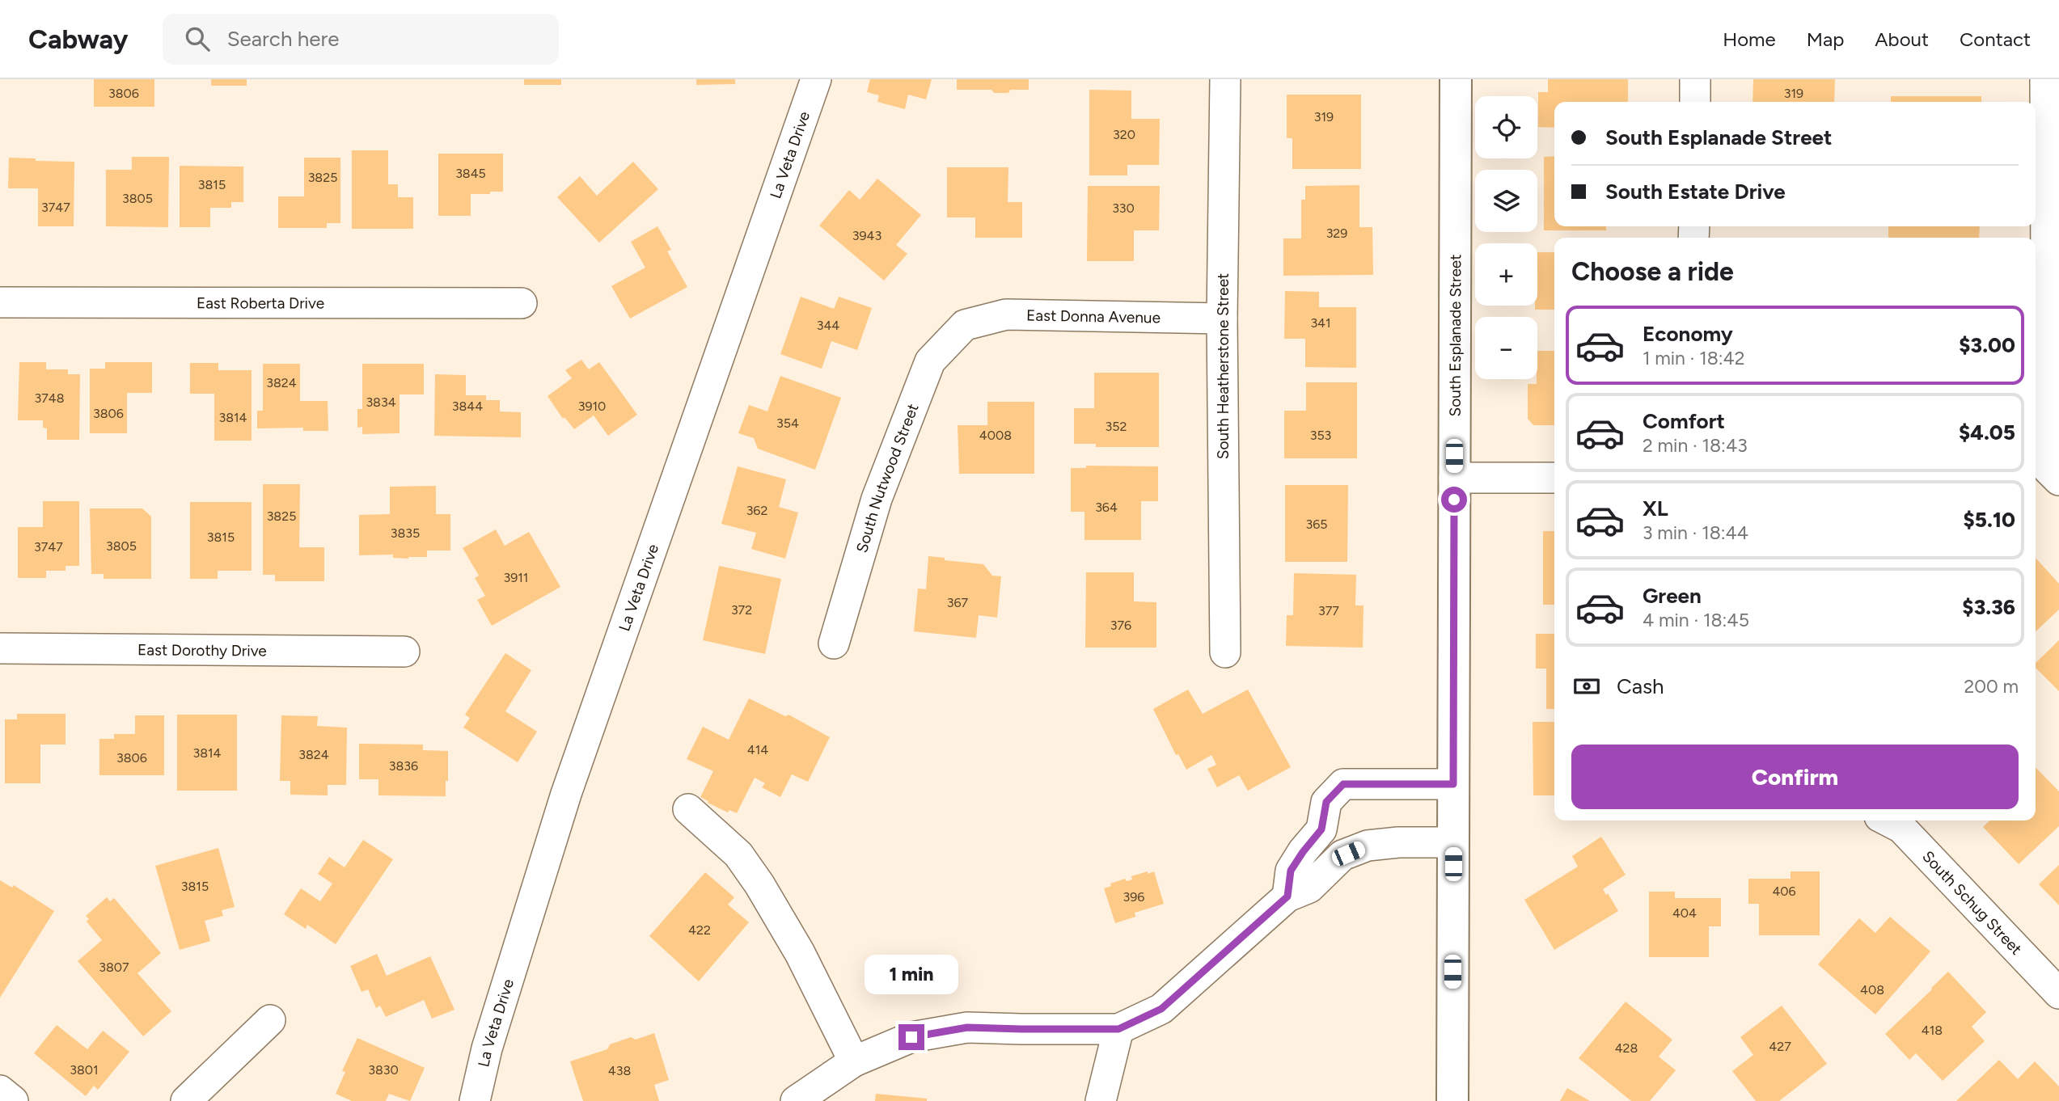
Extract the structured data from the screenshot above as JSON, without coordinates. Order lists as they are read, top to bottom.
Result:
{
  "streets": {
    "main road": ["South Esplanade Street"],
    "street": [
      "La Veta Drive",
      "East Roberta Drive",
      "East Donna Avenue",
      "South Heatherstone Street",
      "South Nutwood Street",
      "East Dorothy Drive",
      "South Schug Street"
    ]
  },
  "crossings": [
    ["East Donna Avenue", "South Heatherstone Street"],
    ["East Donna Avenue", "South Nutwood Street"]
  ],
  "house_numbers": [
    "3806",
    "319",
    "319",
    "320",
    "3845",
    "3825",
    "3815",
    "3805",
    "3747",
    "330",
    "329",
    "3943",
    "341",
    "344",
    "3824",
    "3748",
    "3834",
    "3844",
    "3910",
    "3806",
    "3814",
    "354",
    "352",
    "4008",
    "353",
    "364",
    "362",
    "3825",
    "365",
    "3835",
    "3815",
    "3805",
    "3747",
    "3911",
    "367",
    "372",
    "377",
    "376",
    "414",
    "3814",
    "3824",
    "3806",
    "3836",
    "3815",
    "406",
    "396",
    "404",
    "422",
    "3807",
    "408",
    "418",
    "427",
    "428",
    "3801",
    "3830",
    "438"
  ],
  "page": {
    "header": "Cabway",
    "search": "Search here",
    "nav": [
      "Home",
      "Map",
      "About",
      "Contact"
    ],
    "map_buttons": ["+", "−"],
    "banner": ["South Esplanade Street", "South Estate Drive"],
    "heading": "Choose a ride",
    "list": [
      {
        "name": "Economy",
        "note": "1 min · 18:42",
        "value": "$3.00"
      },
      {
        "name": "Comfort",
        "note": "2 min · 18:43",
        "value": "$4.05"
      },
      {
        "name": "XL",
        "note": "3 min · 18:44",
        "value": "$5.10"
      },
      {
        "name": "Green",
        "note": "4 min · 18:45",
        "value": "$3.36"
      }
    ],
    "pay": ["Cash", "200 m"],
    "buttons": "Confirm",
    "bubble": "1 min"
  }
}
